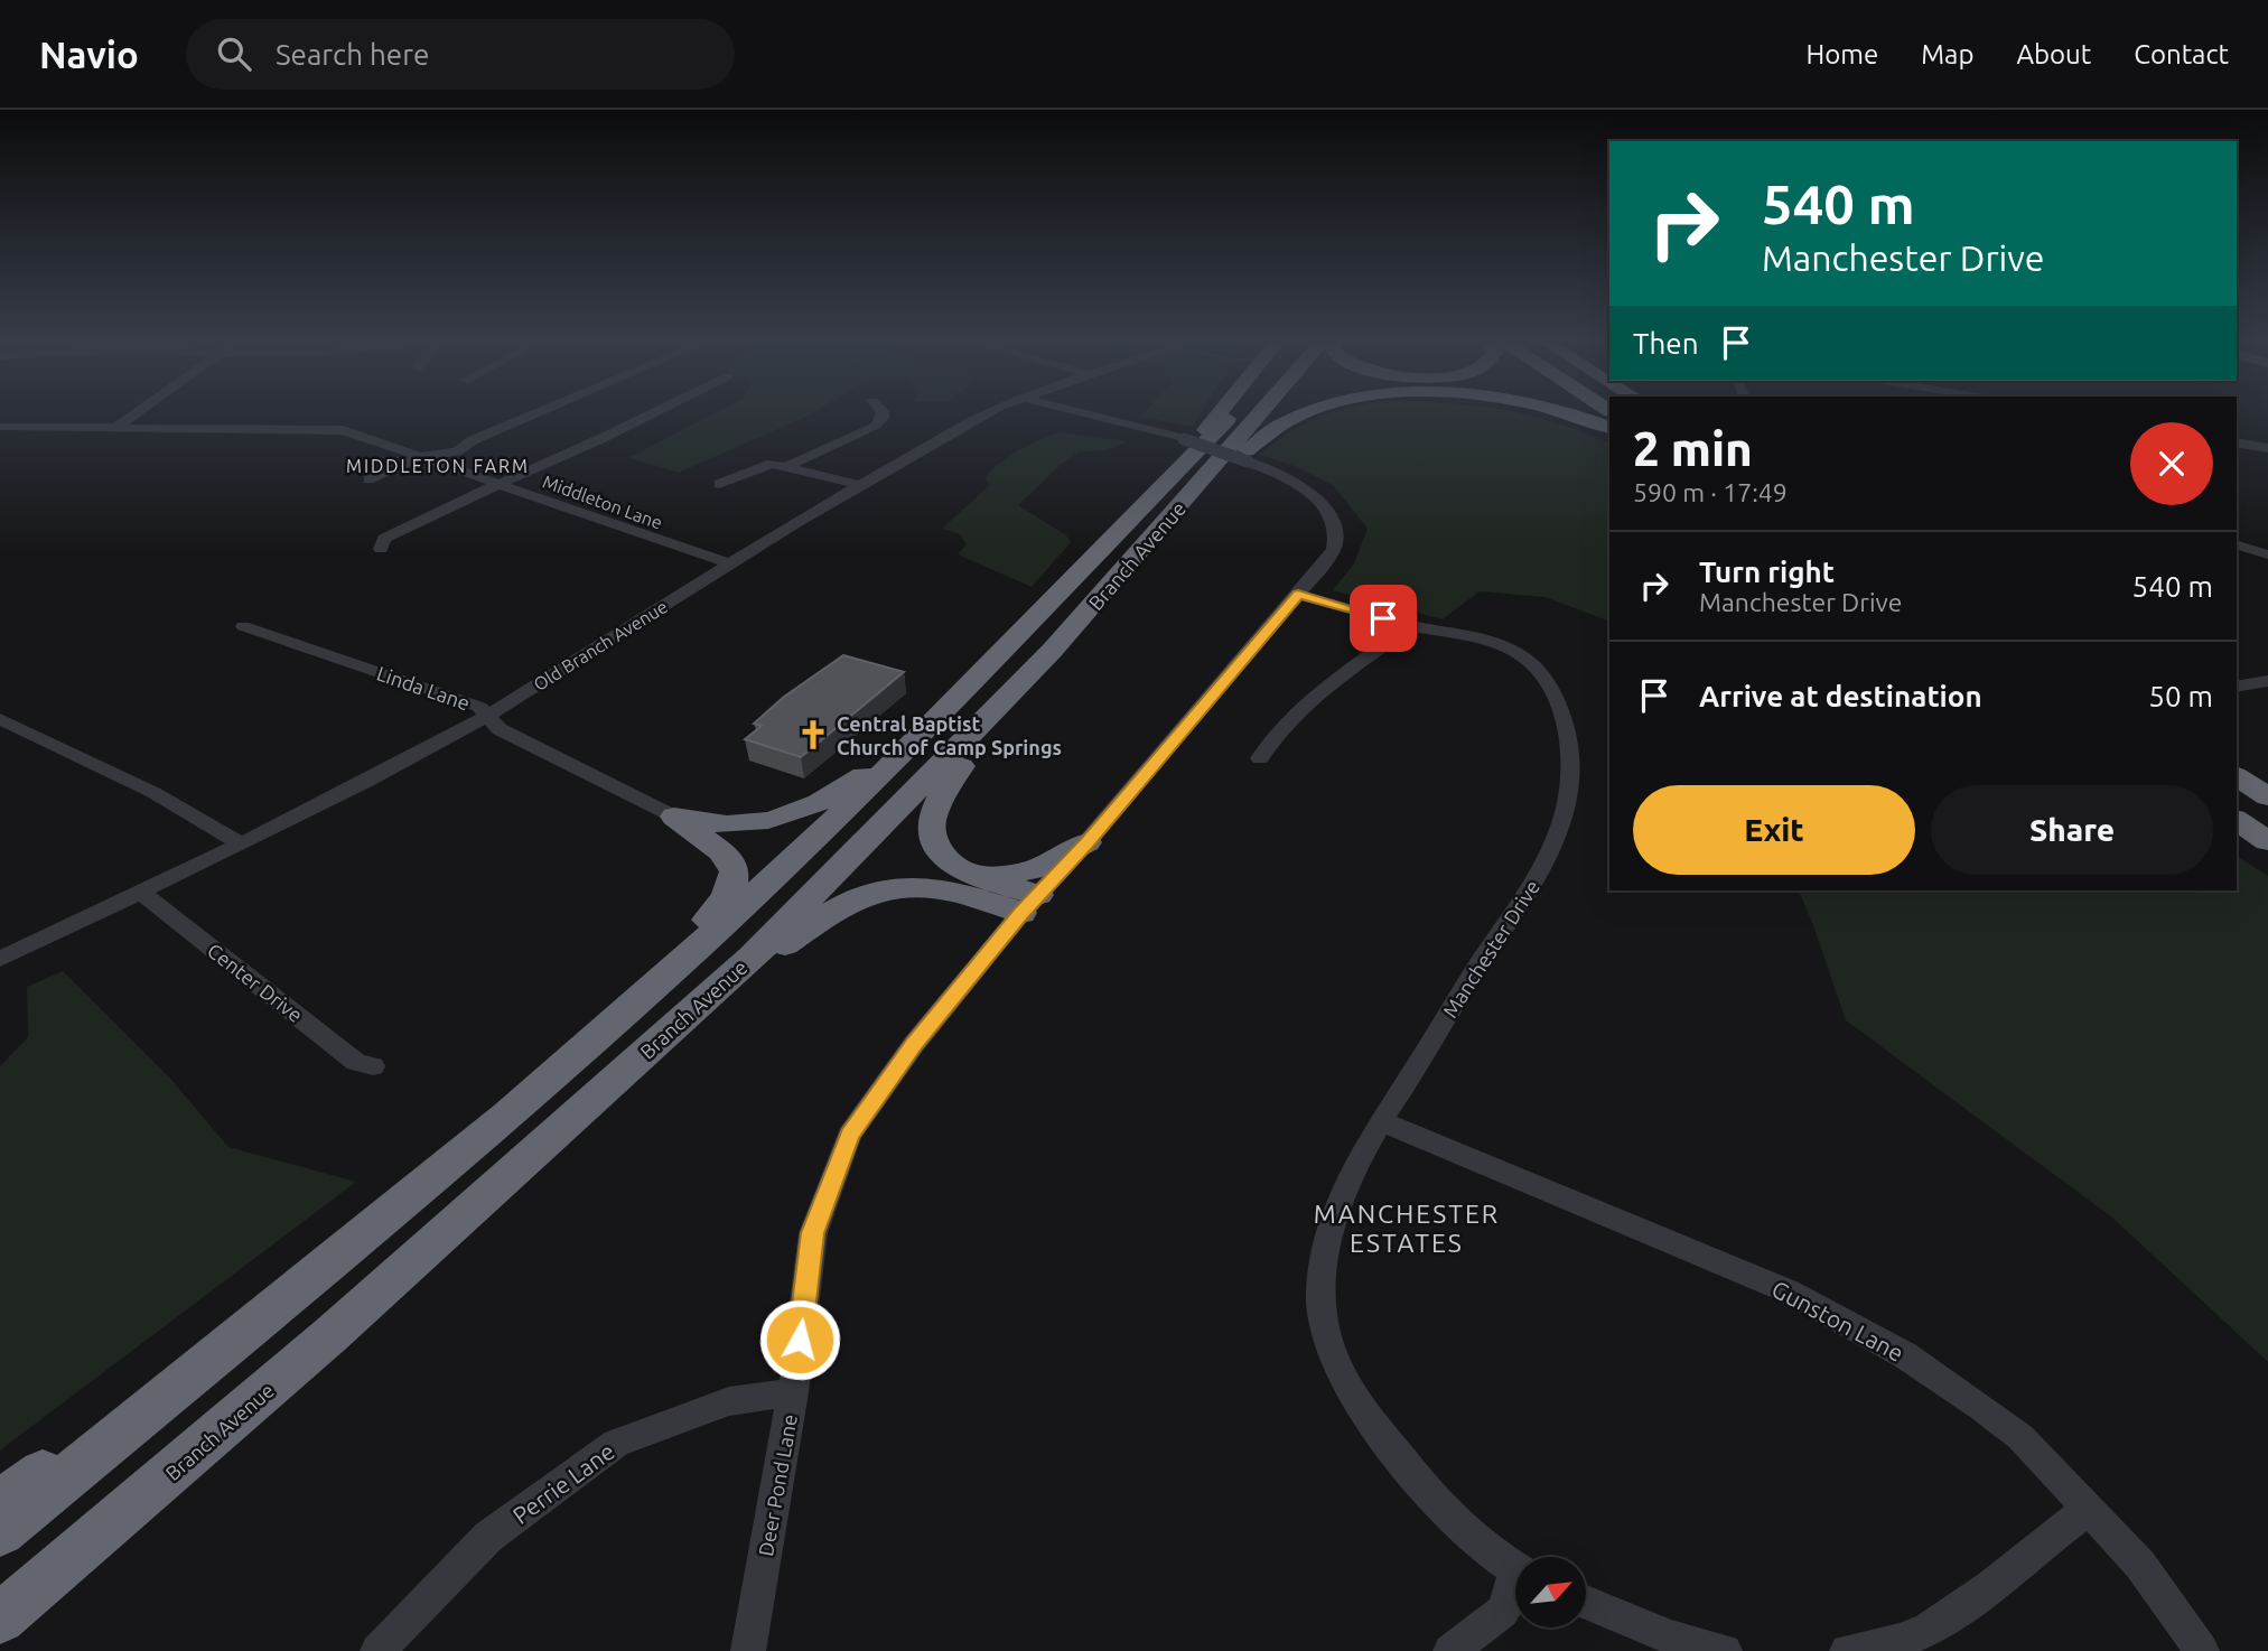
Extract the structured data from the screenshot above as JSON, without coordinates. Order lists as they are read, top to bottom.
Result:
{
  "streets": {
    "highway": ["Branch Avenue"],
    "street": [
      "Middleton Lane",
      "Old Branch Avenue",
      "Linda Lane",
      "Manchester Drive",
      "Center Drive",
      "Gunston Lane",
      "Perrie Lane",
      "Deer Pond Lane"
    ]
  },
  "crossings": [
    ["Middleton Lane", "Old Branch Avenue"],
    ["Old Branch Avenue", "Linda Lane"],
    ["Old Branch Avenue", "Center Drive"],
    ["Manchester Drive", "Gunston Lane"],
    ["Manchester Drive", "Deer Pond Lane"],
    ["Perrie Lane", "Deer Pond Lane"]
  ],
  "districts": ["MIDDLETON FARM", "MANCHESTER ESTATES"],
  "places": {
    "church": ["Central Baptist Church of Camp Springs"]
  },
  "north": "top right",
  "page": {
    "header": "Navio",
    "search": "Search here",
    "nav": [
      "Home",
      "Map",
      "About",
      "Contact"
    ],
    "turn": ["540 m", "Manchester Drive"],
    "then": "Then",
    "heading": ["2 min", "590 m · 17:49"],
    "list": [
      {
        "name": "Turn right",
        "note": "Manchester Drive",
        "value": "540 m"
      },
      {
        "name": "Arrive at destination",
        "value": "50 m"
      }
    ],
    "buttons": ["Exit", "Share"]
  }
}
